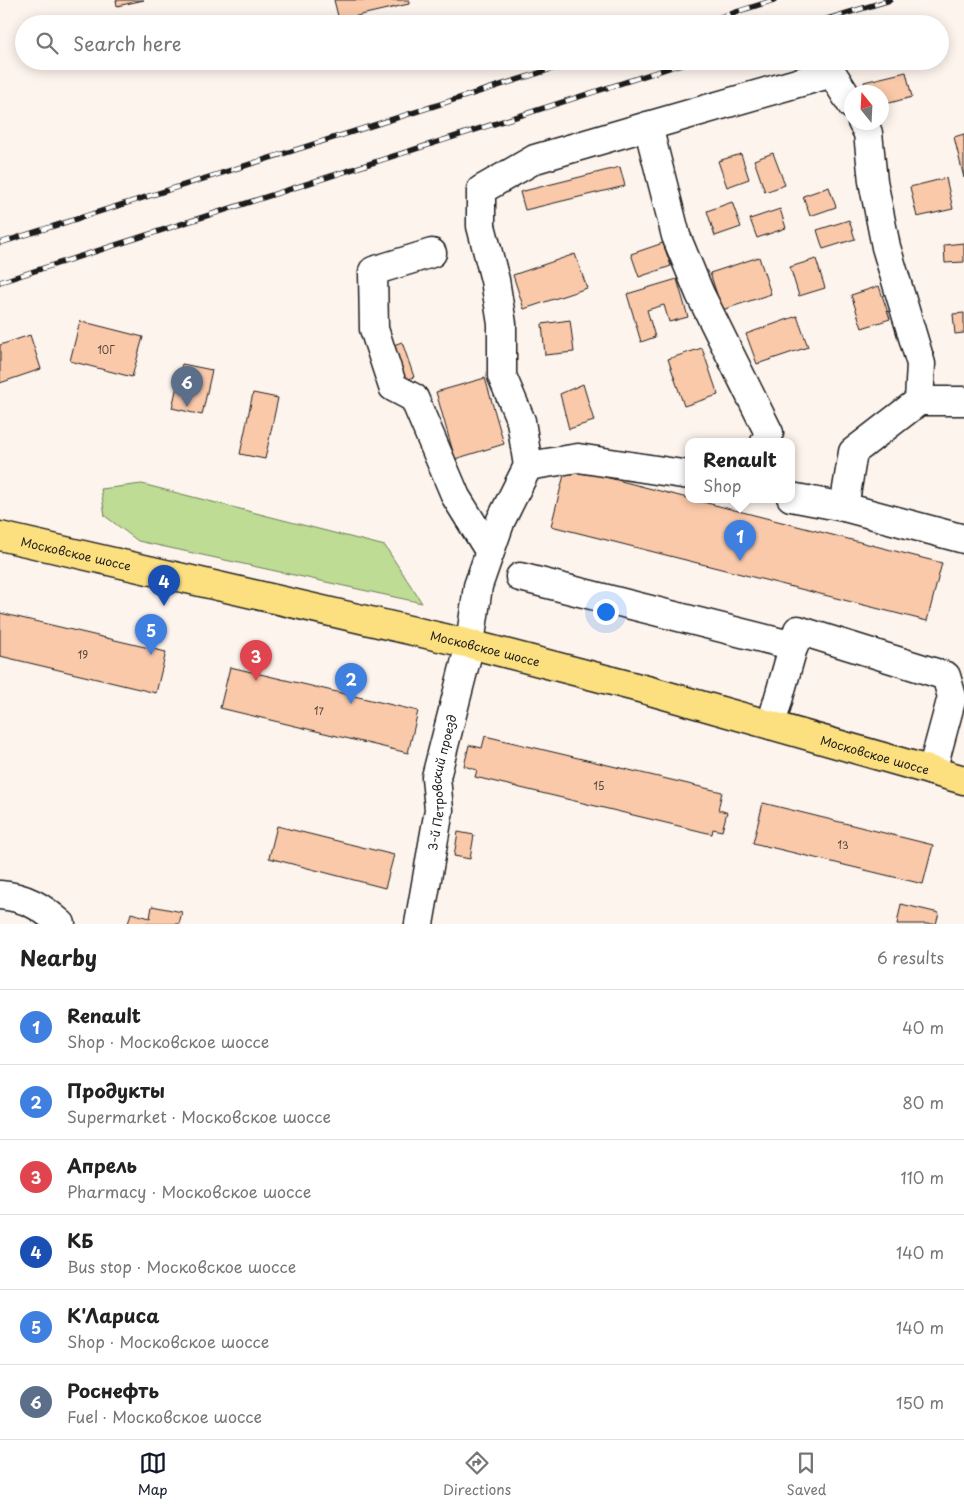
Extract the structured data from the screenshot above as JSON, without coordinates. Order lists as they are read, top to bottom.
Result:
{
  "streets": {
    "main road": ["Московское шоссе"],
    "street": ["3-й Петровский проезд"]
  },
  "crossings": [
    ["Московское шоссе", "3-й Петровский проезд"]
  ],
  "house_numbers": [
    "10Г",
    "19",
    "17",
    "15",
    "13"
  ],
  "north": "top",
  "page": {
    "search": "Search here",
    "pins": [
      "6",
      "1",
      "4",
      "5",
      "3",
      "2"
    ],
    "popup": ["Renault", "Shop"],
    "heading": ["Nearby", "6 results"],
    "list": [
      {
        "mark": "1",
        "name": "Renault",
        "note": "Shop · Московское шоссе",
        "value": "40 m"
      },
      {
        "mark": "2",
        "name": "Продукты",
        "note": "Supermarket · Московское шоссе",
        "value": "80 m"
      },
      {
        "mark": "3",
        "name": "Апрель",
        "note": "Pharmacy · Московское шоссе",
        "value": "110 m"
      },
      {
        "mark": "4",
        "name": "КБ",
        "note": "Bus stop · Московское шоссе",
        "value": "140 m"
      },
      {
        "mark": "5",
        "name": "К'Лариса",
        "note": "Shop · Московское шоссе",
        "value": "140 m"
      },
      {
        "mark": "6",
        "name": "Роснефть",
        "note": "Fuel · Московское шоссе",
        "value": "150 m"
      }
    ],
    "nav": ["Map", "Directions", "Saved"]
  }
}
